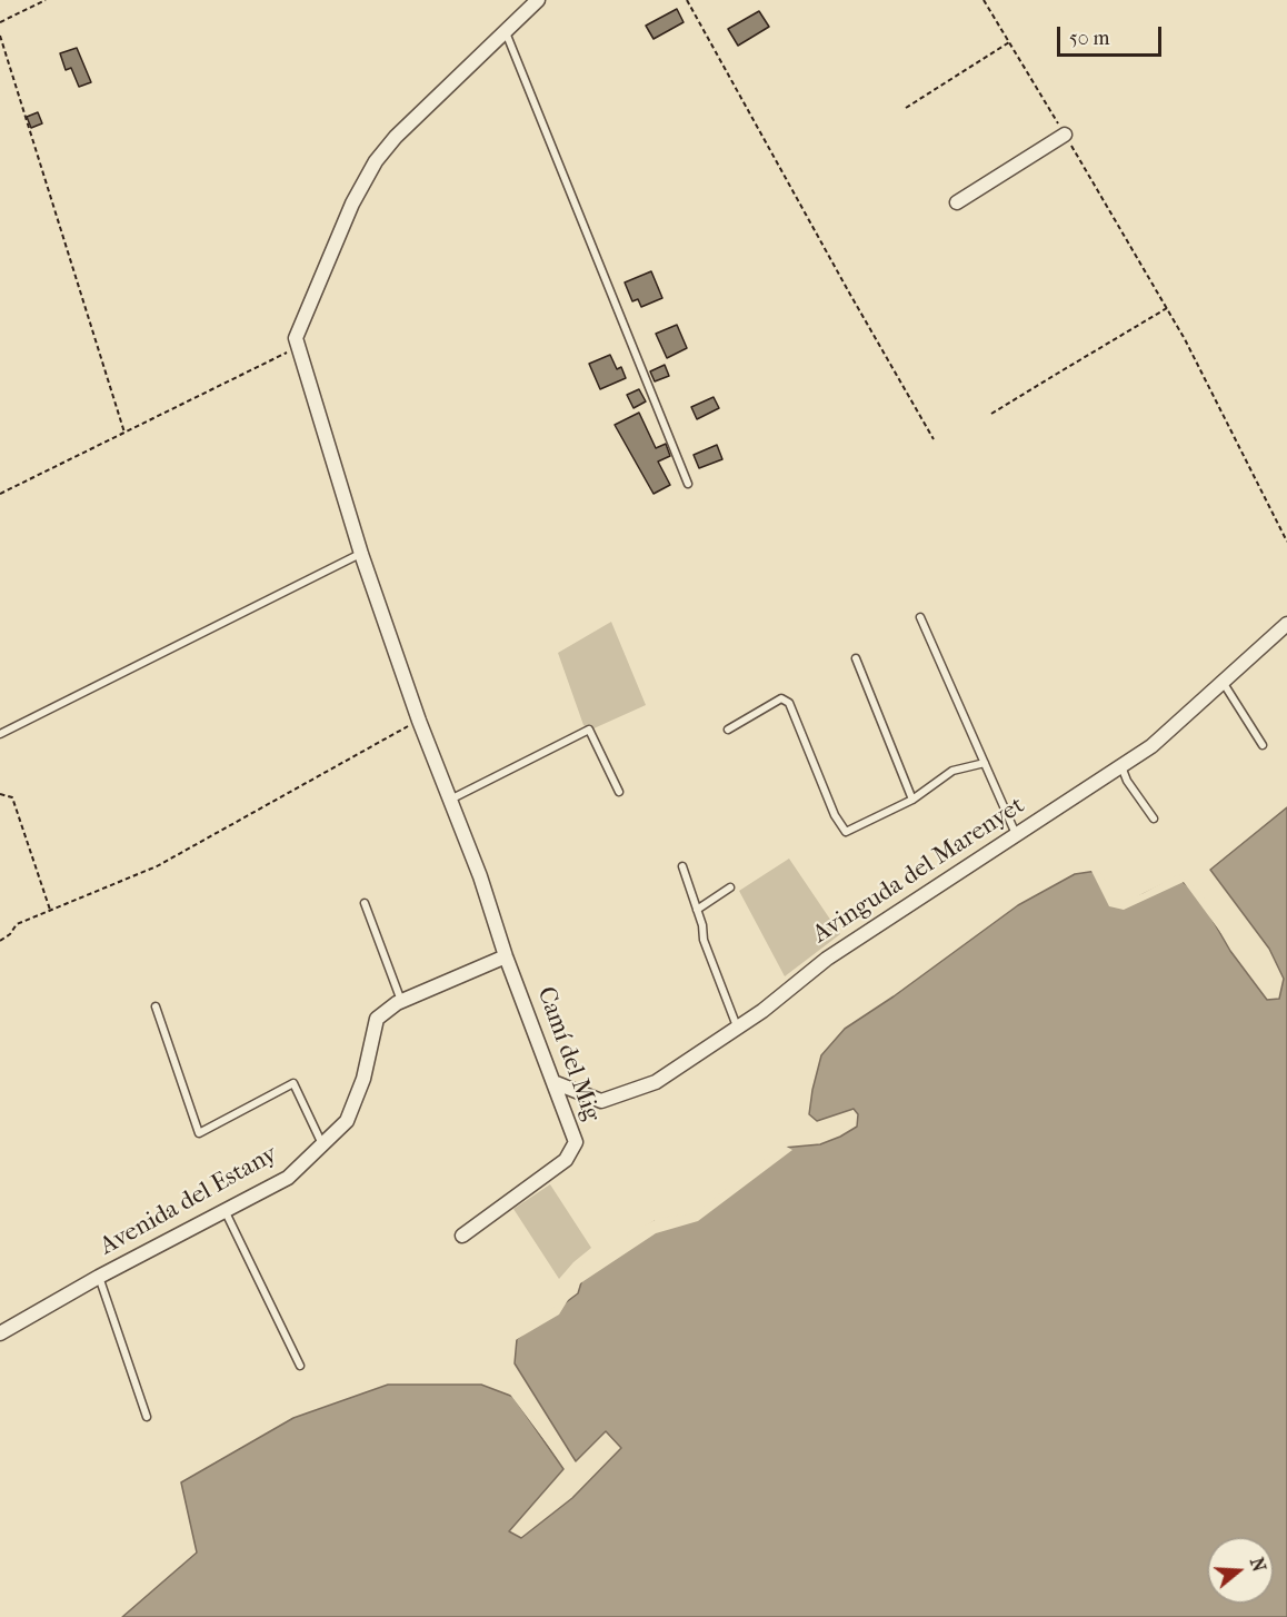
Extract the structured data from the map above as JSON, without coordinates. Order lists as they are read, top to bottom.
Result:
{
  "streets": {
    "street": ["Avinguda del Marenyet", "Camí del Mig", "Avenida del Estany"]
  },
  "crossings": [
    ["Avinguda del Marenyet", "Camí del Mig"],
    ["Camí del Mig", "Avenida del Estany"]
  ],
  "scale_bar": "50 m",
  "north": "right"
}
